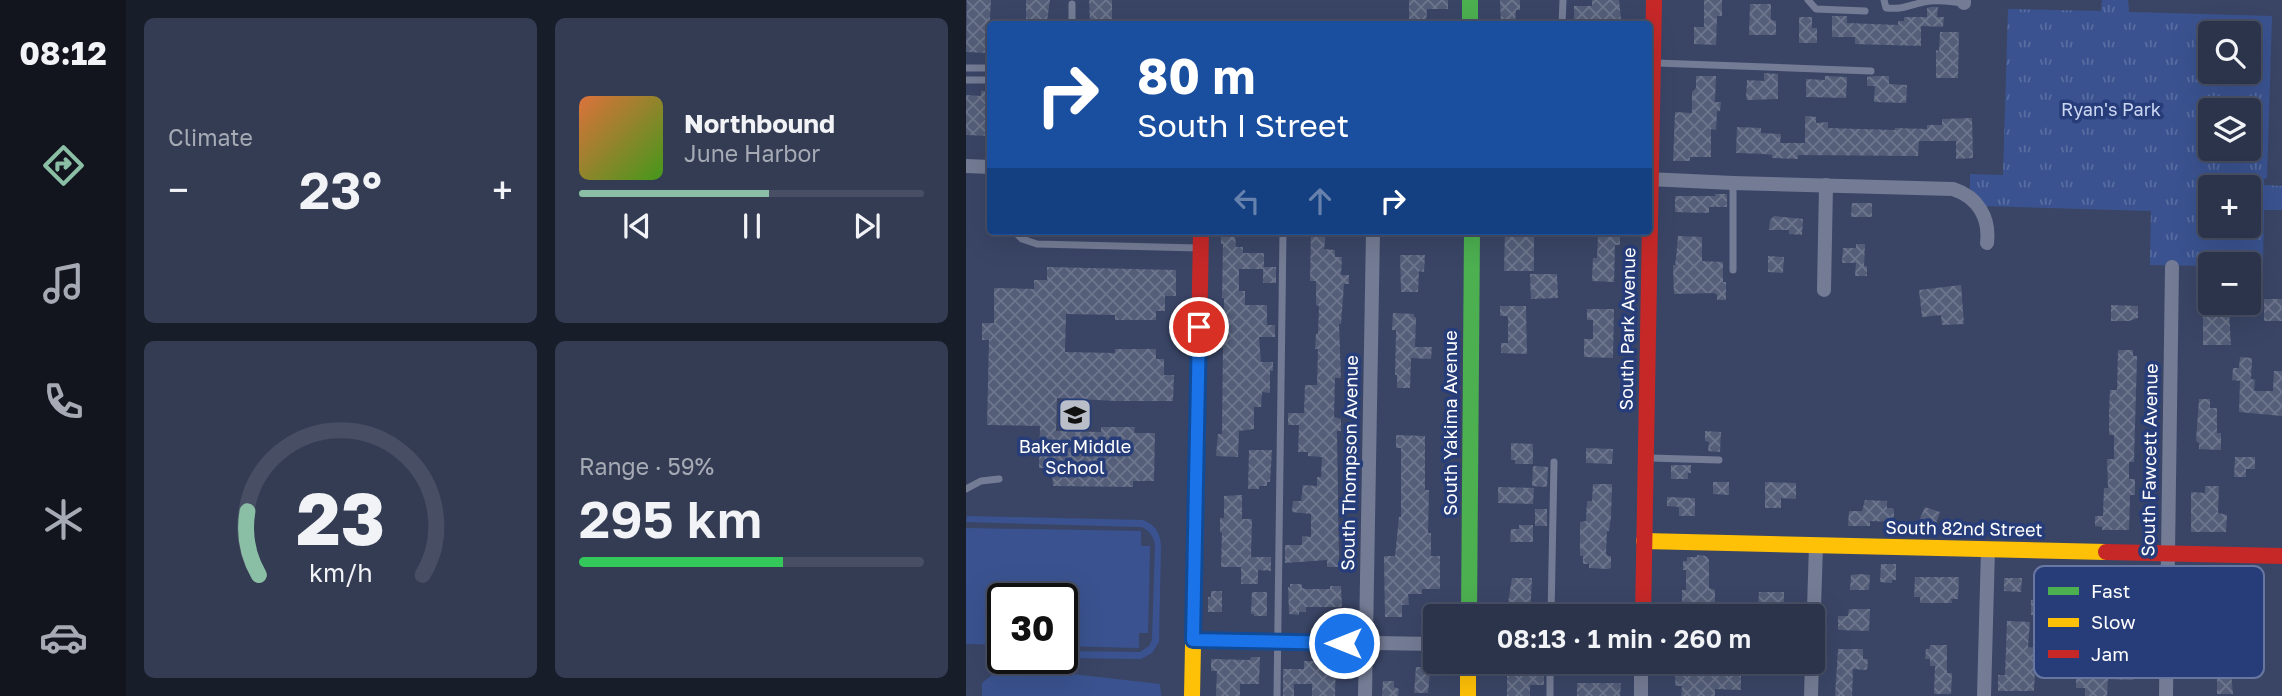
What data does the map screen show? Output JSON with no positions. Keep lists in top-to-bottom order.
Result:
{
  "streets": {
    "street": [
      "South Park Avenue",
      "South Yakima Avenue",
      "South Fawcett Avenue",
      "South Thompson Avenue",
      "South 82nd Street"
    ]
  },
  "crossings": [
    ["South Park Avenue", "South 82nd Street"],
    ["South Fawcett Avenue", "South 82nd Street"]
  ],
  "parks": ["Ryan's Park"],
  "places": {
    "school or university": ["Baker Middle School"]
  },
  "legend": ["Fast", "Slow", "Jam"],
  "page": {
    "tabs": "08:12",
    "tile": [
      "Climate",
      ["Range · 59%", "295 km"]
    ],
    "map_buttons": ["+", "−"],
    "turn": ["80 m", "South I Street"],
    "song": ["Northbound", "June Harbor"],
    "heat": ["−", "23°", "+"],
    "limit": "30",
    "trip": "08:13 · 1 min · 260 m",
    "gauge": ["23", "km/h"]
  }
}
